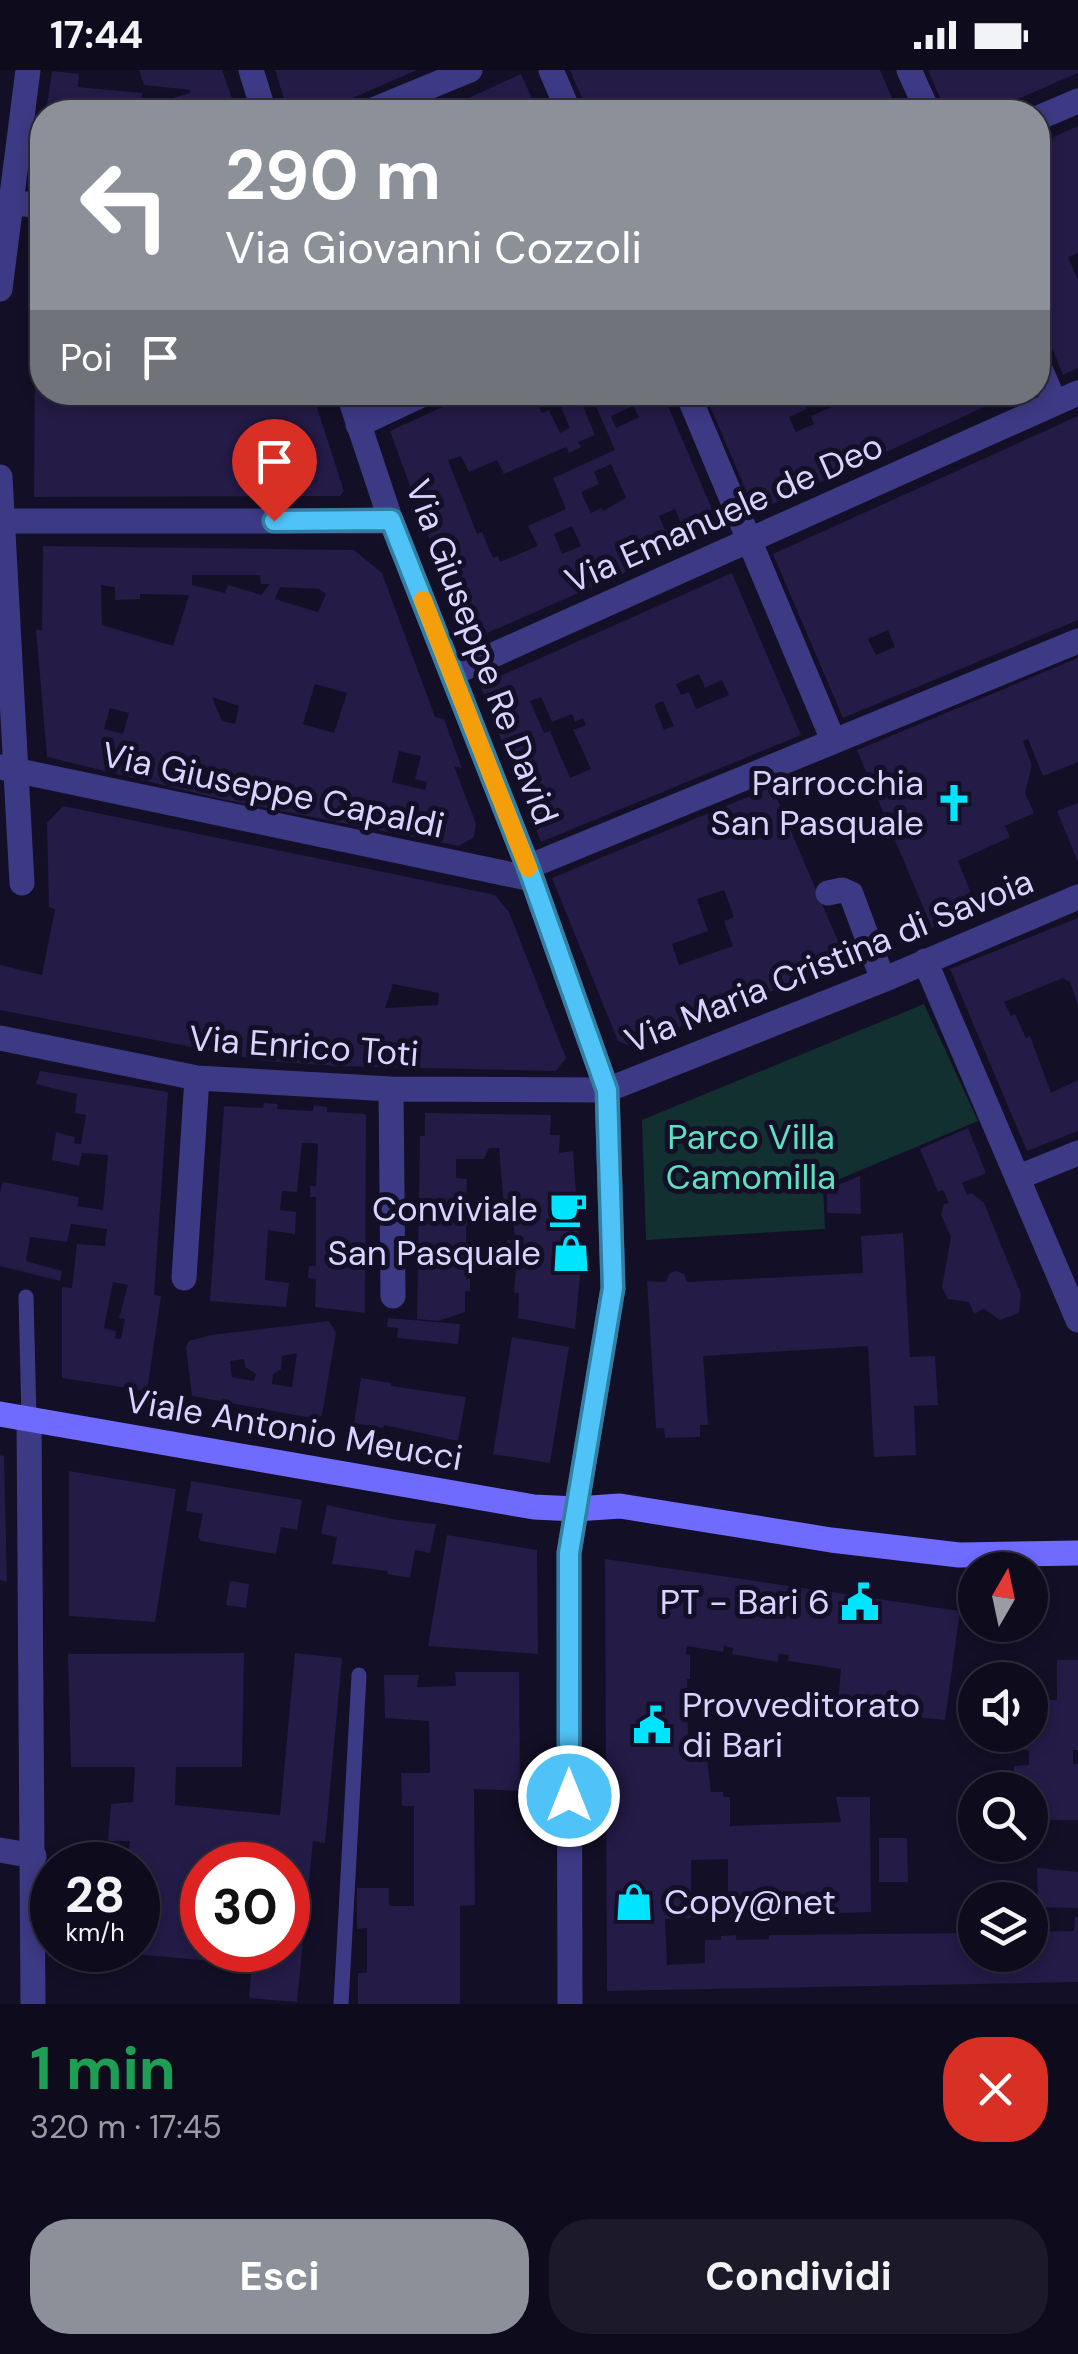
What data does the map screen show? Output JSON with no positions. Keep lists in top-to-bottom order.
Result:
{
  "streets": {
    "main road": ["Viale Antonio Meucci"],
    "street": [
      "Via Emanuele de Deo",
      "Via Giuseppe Re David",
      "Via Giuseppe Capaldi",
      "Via Maria Cristina di Savoia",
      "Via Enrico Toti"
    ]
  },
  "crossings": [
    ["Via Emanuele de Deo", "Via Giuseppe Re David"],
    ["Via Giuseppe Re David", "Via Giuseppe Capaldi"],
    ["Via Giuseppe Re David", "Via Maria Cristina di Savoia"],
    ["Via Giuseppe Re David", "Via Enrico Toti"],
    ["Via Giuseppe Re David", "Viale Antonio Meucci"],
    ["Via Maria Cristina di Savoia", "Via Enrico Toti"]
  ],
  "parks": ["Parco Villa Camomilla"],
  "places": {
    "church": ["Parrocchia San Pasquale"],
    "cafe": ["Conviviale"],
    "shop": ["San Pasquale", "Copy@net"],
    "public building": ["PT - Bari 6", "Provveditorato di Bari"]
  },
  "north": "top",
  "page": {
    "status": "17:44",
    "turn": ["290 m", "Via Giovanni Cozzoli"],
    "then": "Poi",
    "speed": "28 km/h",
    "limit": "30",
    "heading": ["1 min", "320 m · 17:45"],
    "buttons": ["Esci", "Condividi"]
  }
}
